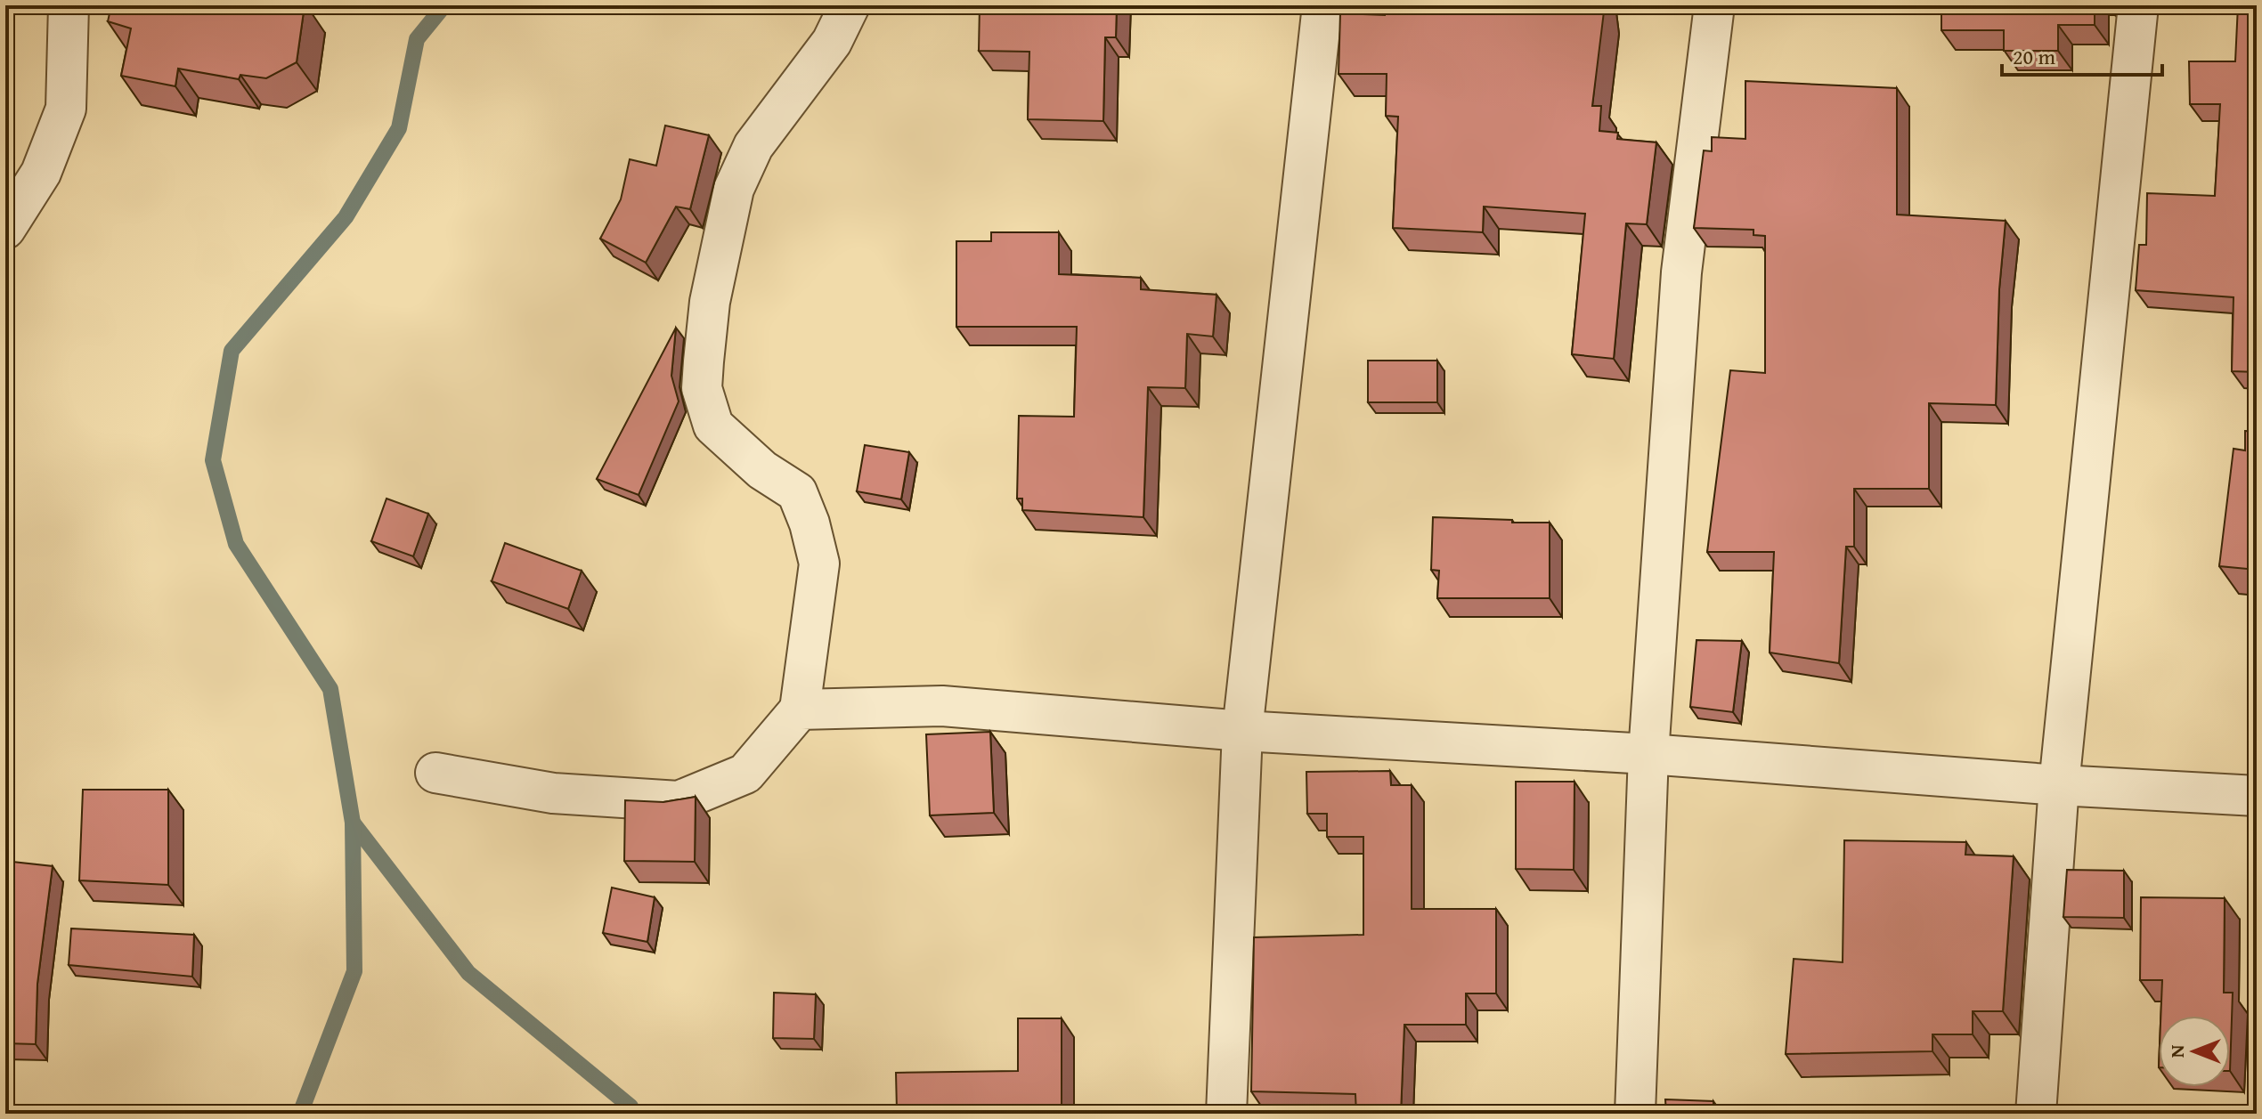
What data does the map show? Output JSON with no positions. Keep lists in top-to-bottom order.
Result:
{
  "scale_bar": "20 m",
  "north": "left"
}
